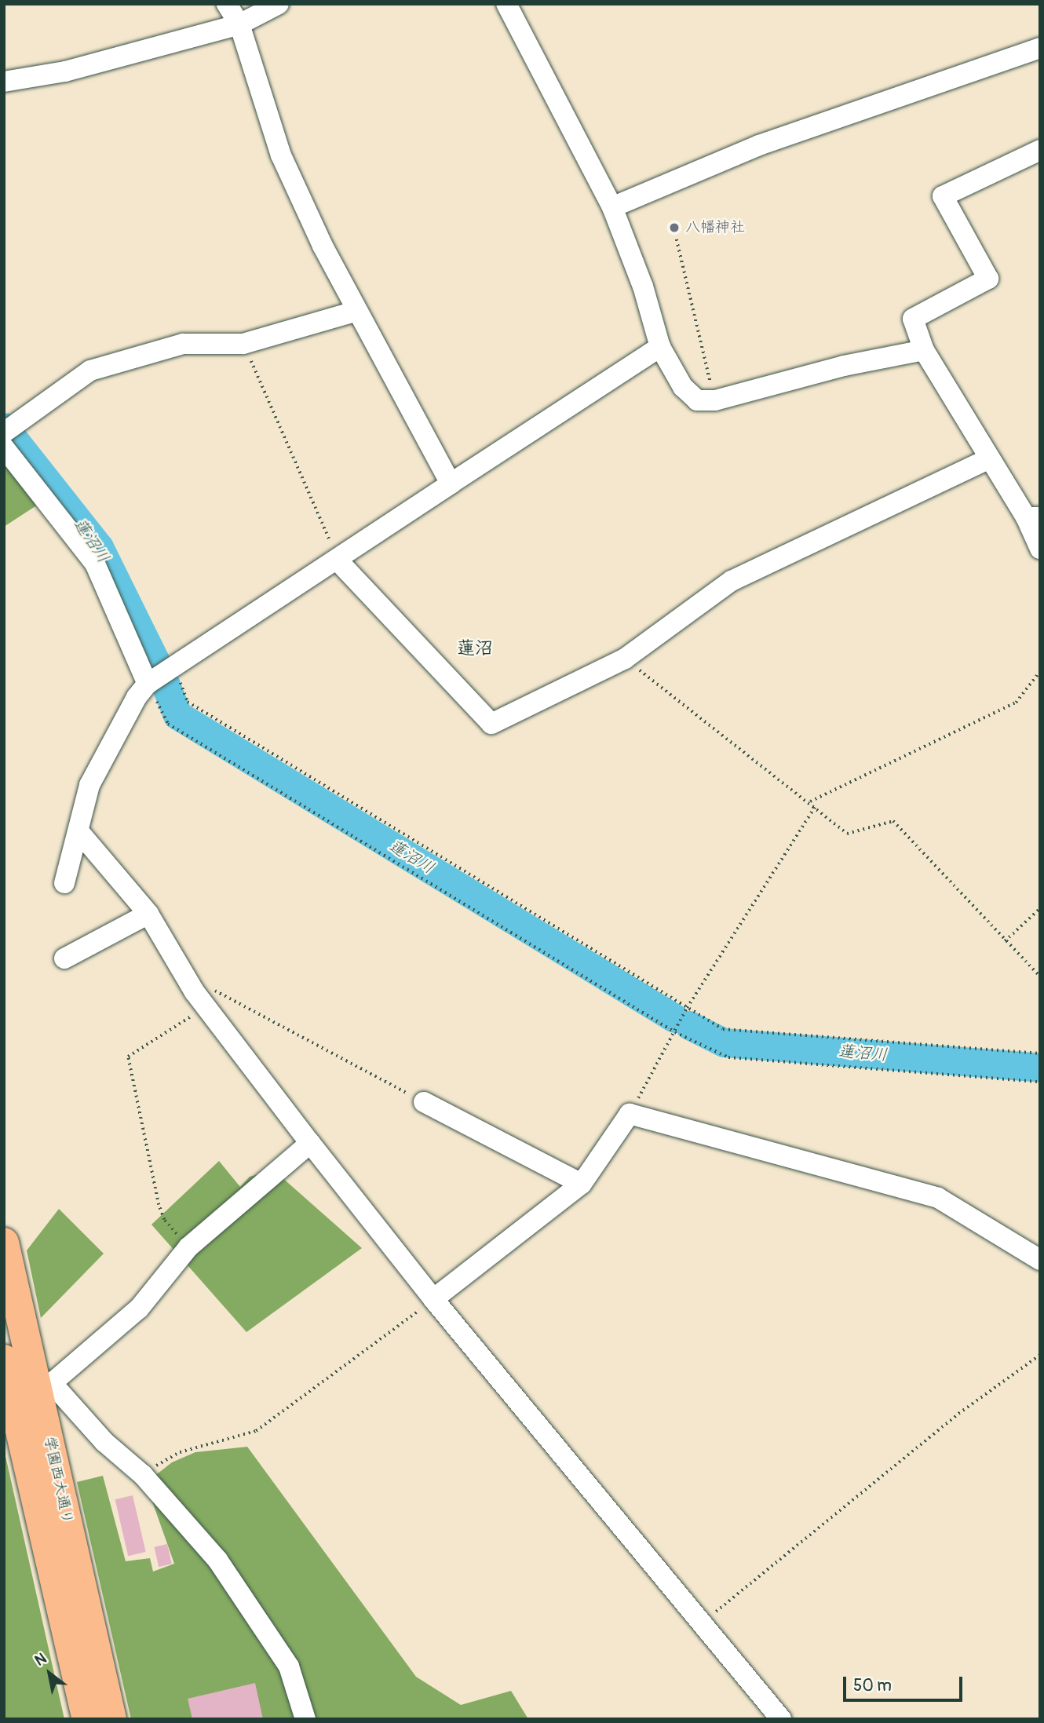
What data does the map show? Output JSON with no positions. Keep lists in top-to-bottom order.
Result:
{
  "streets": {
    "highway": ["学園西大通り"]
  },
  "districts": ["蓮沼"],
  "water": ["蓮沼川"],
  "places": ["八幡神社"],
  "scale_bar": "50 m",
  "north": "top left"
}
